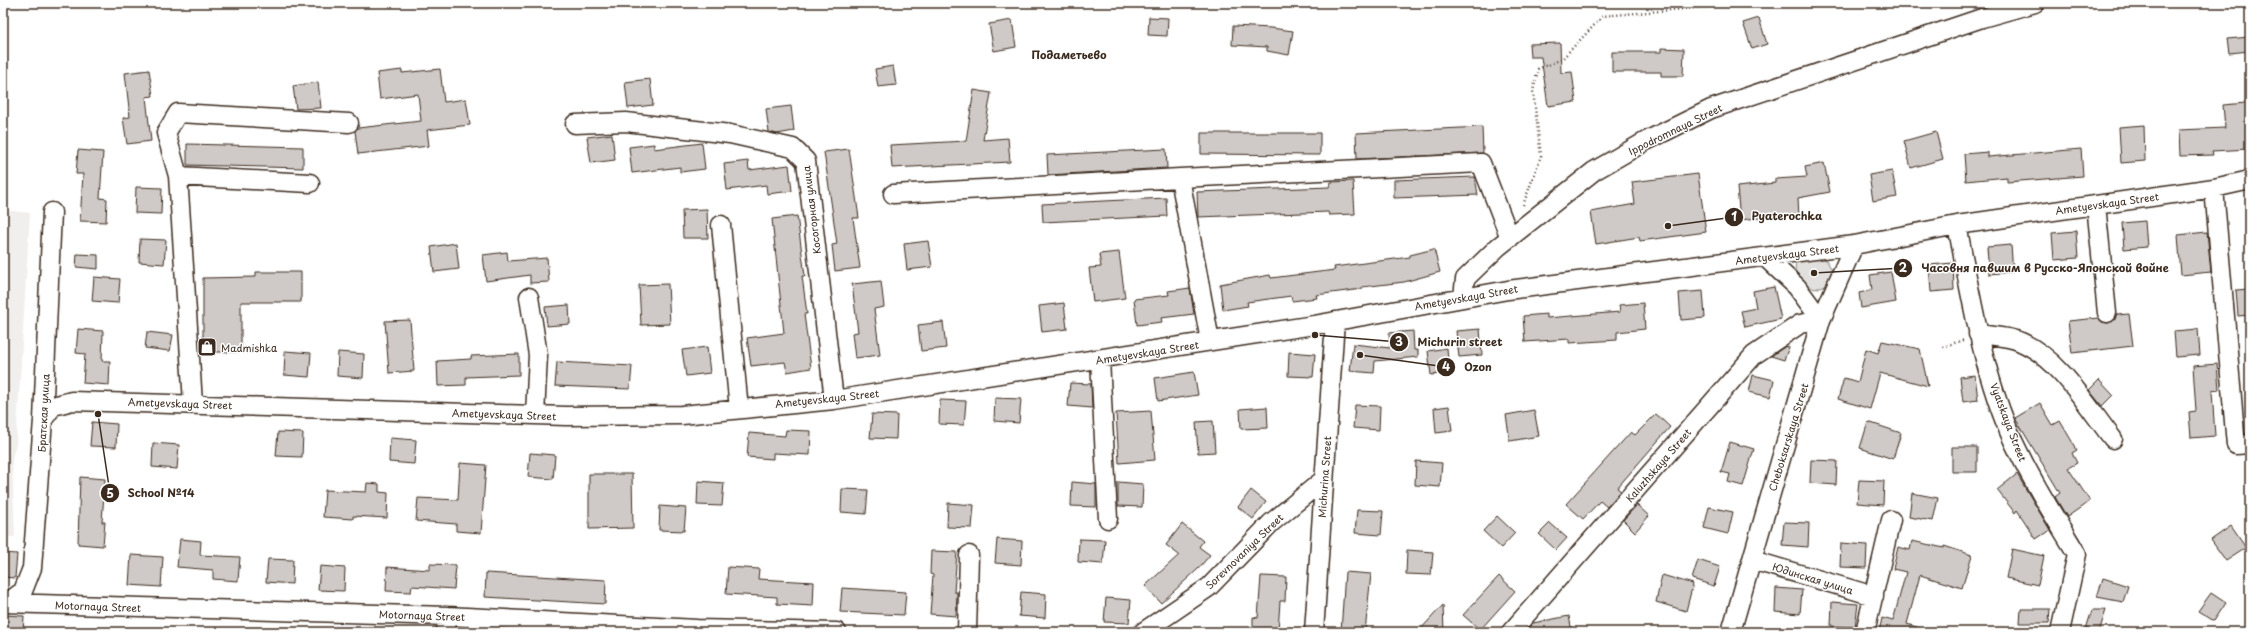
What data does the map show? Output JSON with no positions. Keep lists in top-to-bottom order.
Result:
{
  "streets": {
    "street": [
      "Ippodromnaya Street",
      "Ametyevskaya Street",
      "Косогорная улица",
      "Братская улица",
      "Vyatskaya Street",
      "Cheboksarskaya Street",
      "Kaluzhskaya Street",
      "Michurina Street",
      "Sorevnovaniya Street",
      "Юдинская улица",
      "Motornaya Street"
    ]
  },
  "crossings": [
    ["Ippodromnaya Street", "Ametyevskaya Street"],
    ["Ametyevskaya Street", "Косогорная улица"],
    ["Ametyevskaya Street", "Братская улица"],
    ["Ametyevskaya Street", "Vyatskaya Street"],
    ["Ametyevskaya Street", "Cheboksarskaya Street"],
    ["Ametyevskaya Street", "Michurina Street"],
    ["Братская улица", "Motornaya Street"],
    ["Cheboksarskaya Street", "Kaluzhskaya Street"],
    ["Cheboksarskaya Street", "Юдинская улица"],
    ["Michurina Street", "Sorevnovaniya Street"]
  ],
  "districts": ["Подаметьево"],
  "places": {
    "other": [
      "Pyaterochka",
      "Часовня павшим в Русско-Японской войне",
      "Michurin street",
      "Ozon",
      "School №14"
    ],
    "shop": ["Madmishka"]
  }
}
